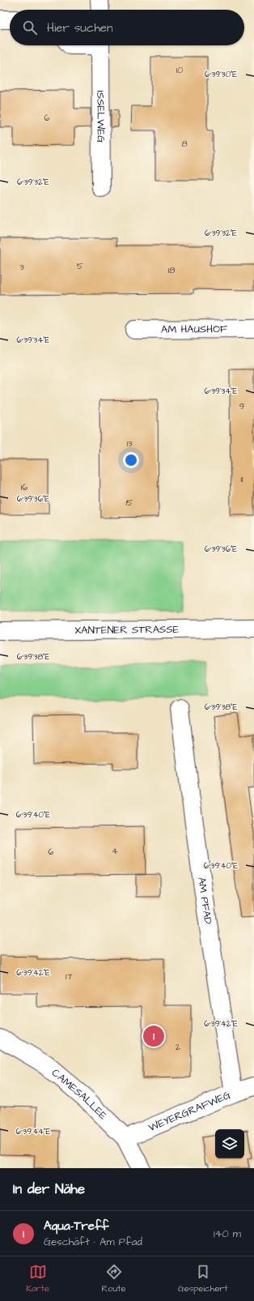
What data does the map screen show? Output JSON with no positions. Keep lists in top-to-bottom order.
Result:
{
  "streets": {
    "street": [
      "ISSELWEG",
      "AM HAUSHOF",
      "XANTENER STRASSE",
      "AM PFAD",
      "CAMESALLEE",
      "WEYERGRAFWEG"
    ]
  },
  "crossings": [
    ["AM PFAD", "WEYERGRAFWEG"],
    ["CAMESALLEE", "WEYERGRAFWEG"]
  ],
  "house_numbers": [
    "10",
    "6",
    "8",
    "5",
    "3",
    "18",
    "9",
    "13",
    "11",
    "16",
    "15",
    "4",
    "6",
    "17",
    "2"
  ],
  "page": {
    "search": "Hier suchen",
    "pins": "1",
    "heading": "In der Nähe",
    "list": [
      {
        "mark": "1",
        "name": "Aqua-Treff",
        "note": "Geschäft · Am Pfad",
        "value": "140 m"
      }
    ],
    "nav": ["Karte", "Route", "Gespeichert"]
  },
  "coordinates": [
    "6°39'30\"E",
    "6°39'32\"E",
    "6°39'34\"E",
    "6°39'36\"E",
    "6°39'38\"E",
    "6°39'40\"E",
    "6°39'42\"E",
    "6°39'44\"E"
  ]
}
